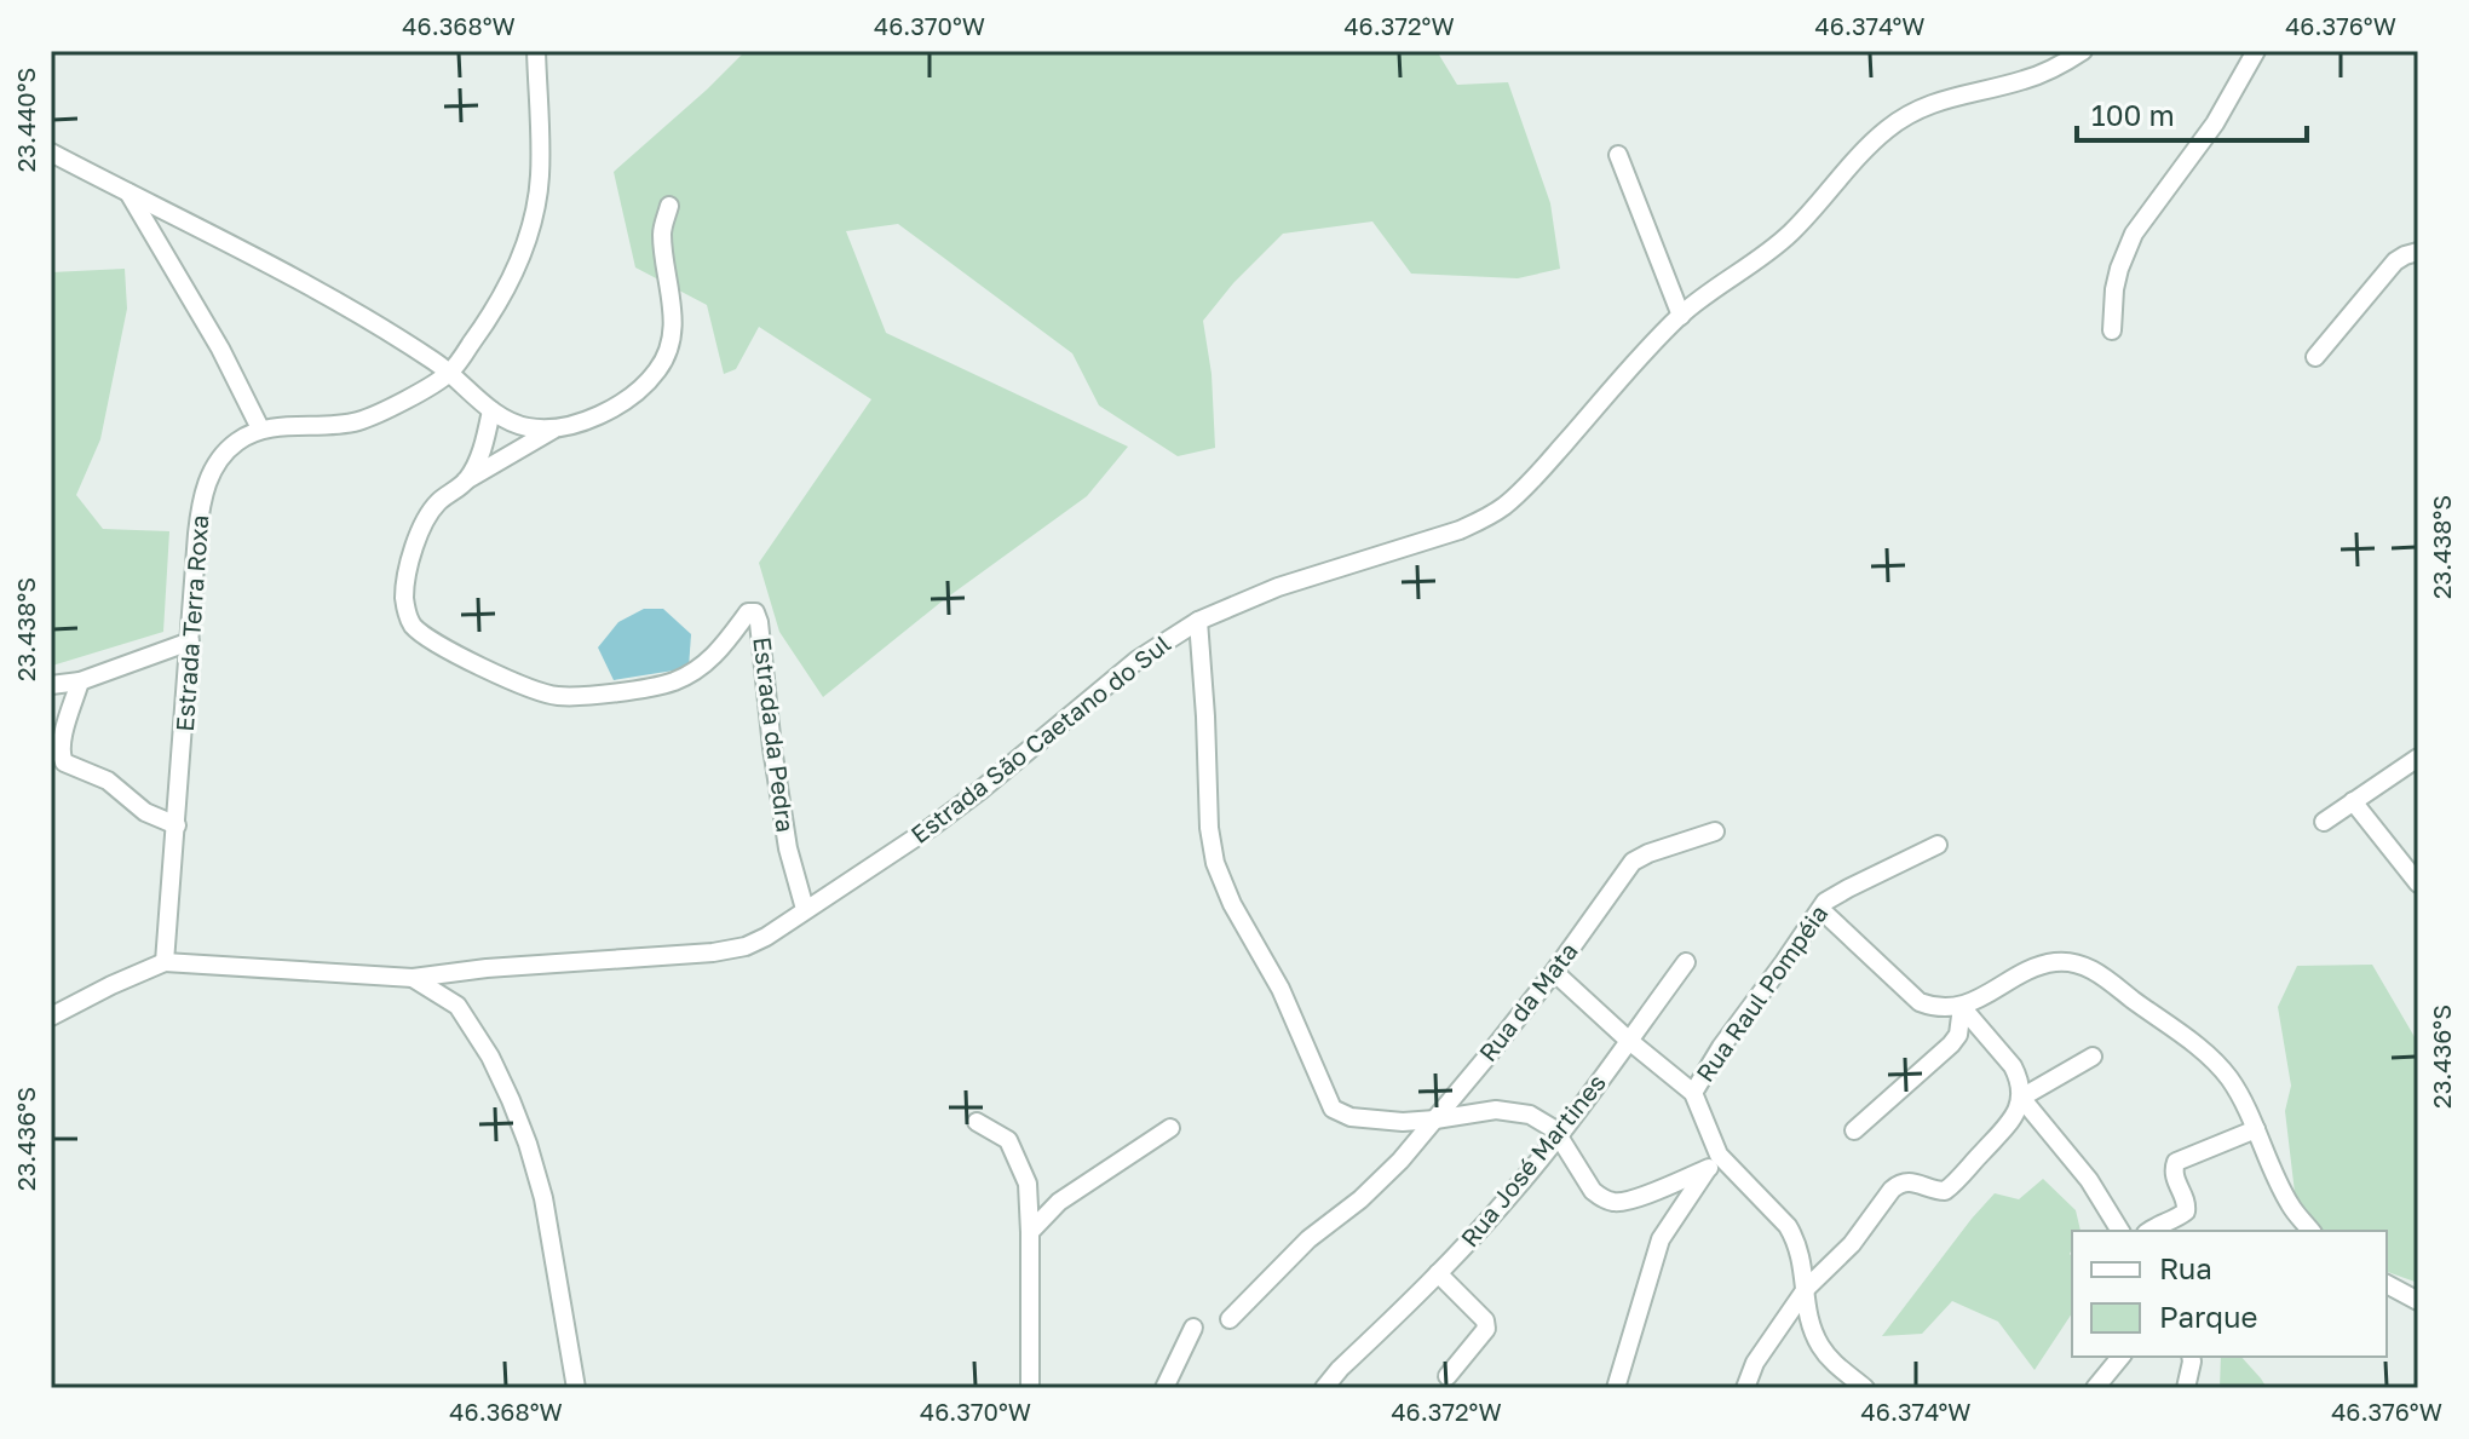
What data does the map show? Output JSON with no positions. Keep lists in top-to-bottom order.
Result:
{
  "streets": {
    "street": [
      "Estrada Terra Roxa",
      "Estrada da Pedra",
      "Estrada São Caetano do Sul",
      "Rua Raul Pompéia",
      "Rua da Mata",
      "Rua José Martines"
    ]
  },
  "crossings": [
    ["Estrada da Pedra", "Estrada São Caetano do Sul"],
    ["Rua Raul Pompéia", "Rua da Mata"],
    ["Rua Raul Pompéia", "Rua José Martines"]
  ],
  "legend": ["Rua", "Parque"],
  "scale_bar": "100 m",
  "coordinates": [
    "46.368°W",
    "46.370°W",
    "46.372°W",
    "46.374°W",
    "46.376°W",
    "23.440°S",
    "23.438°S",
    "23.436°S"
  ]
}
